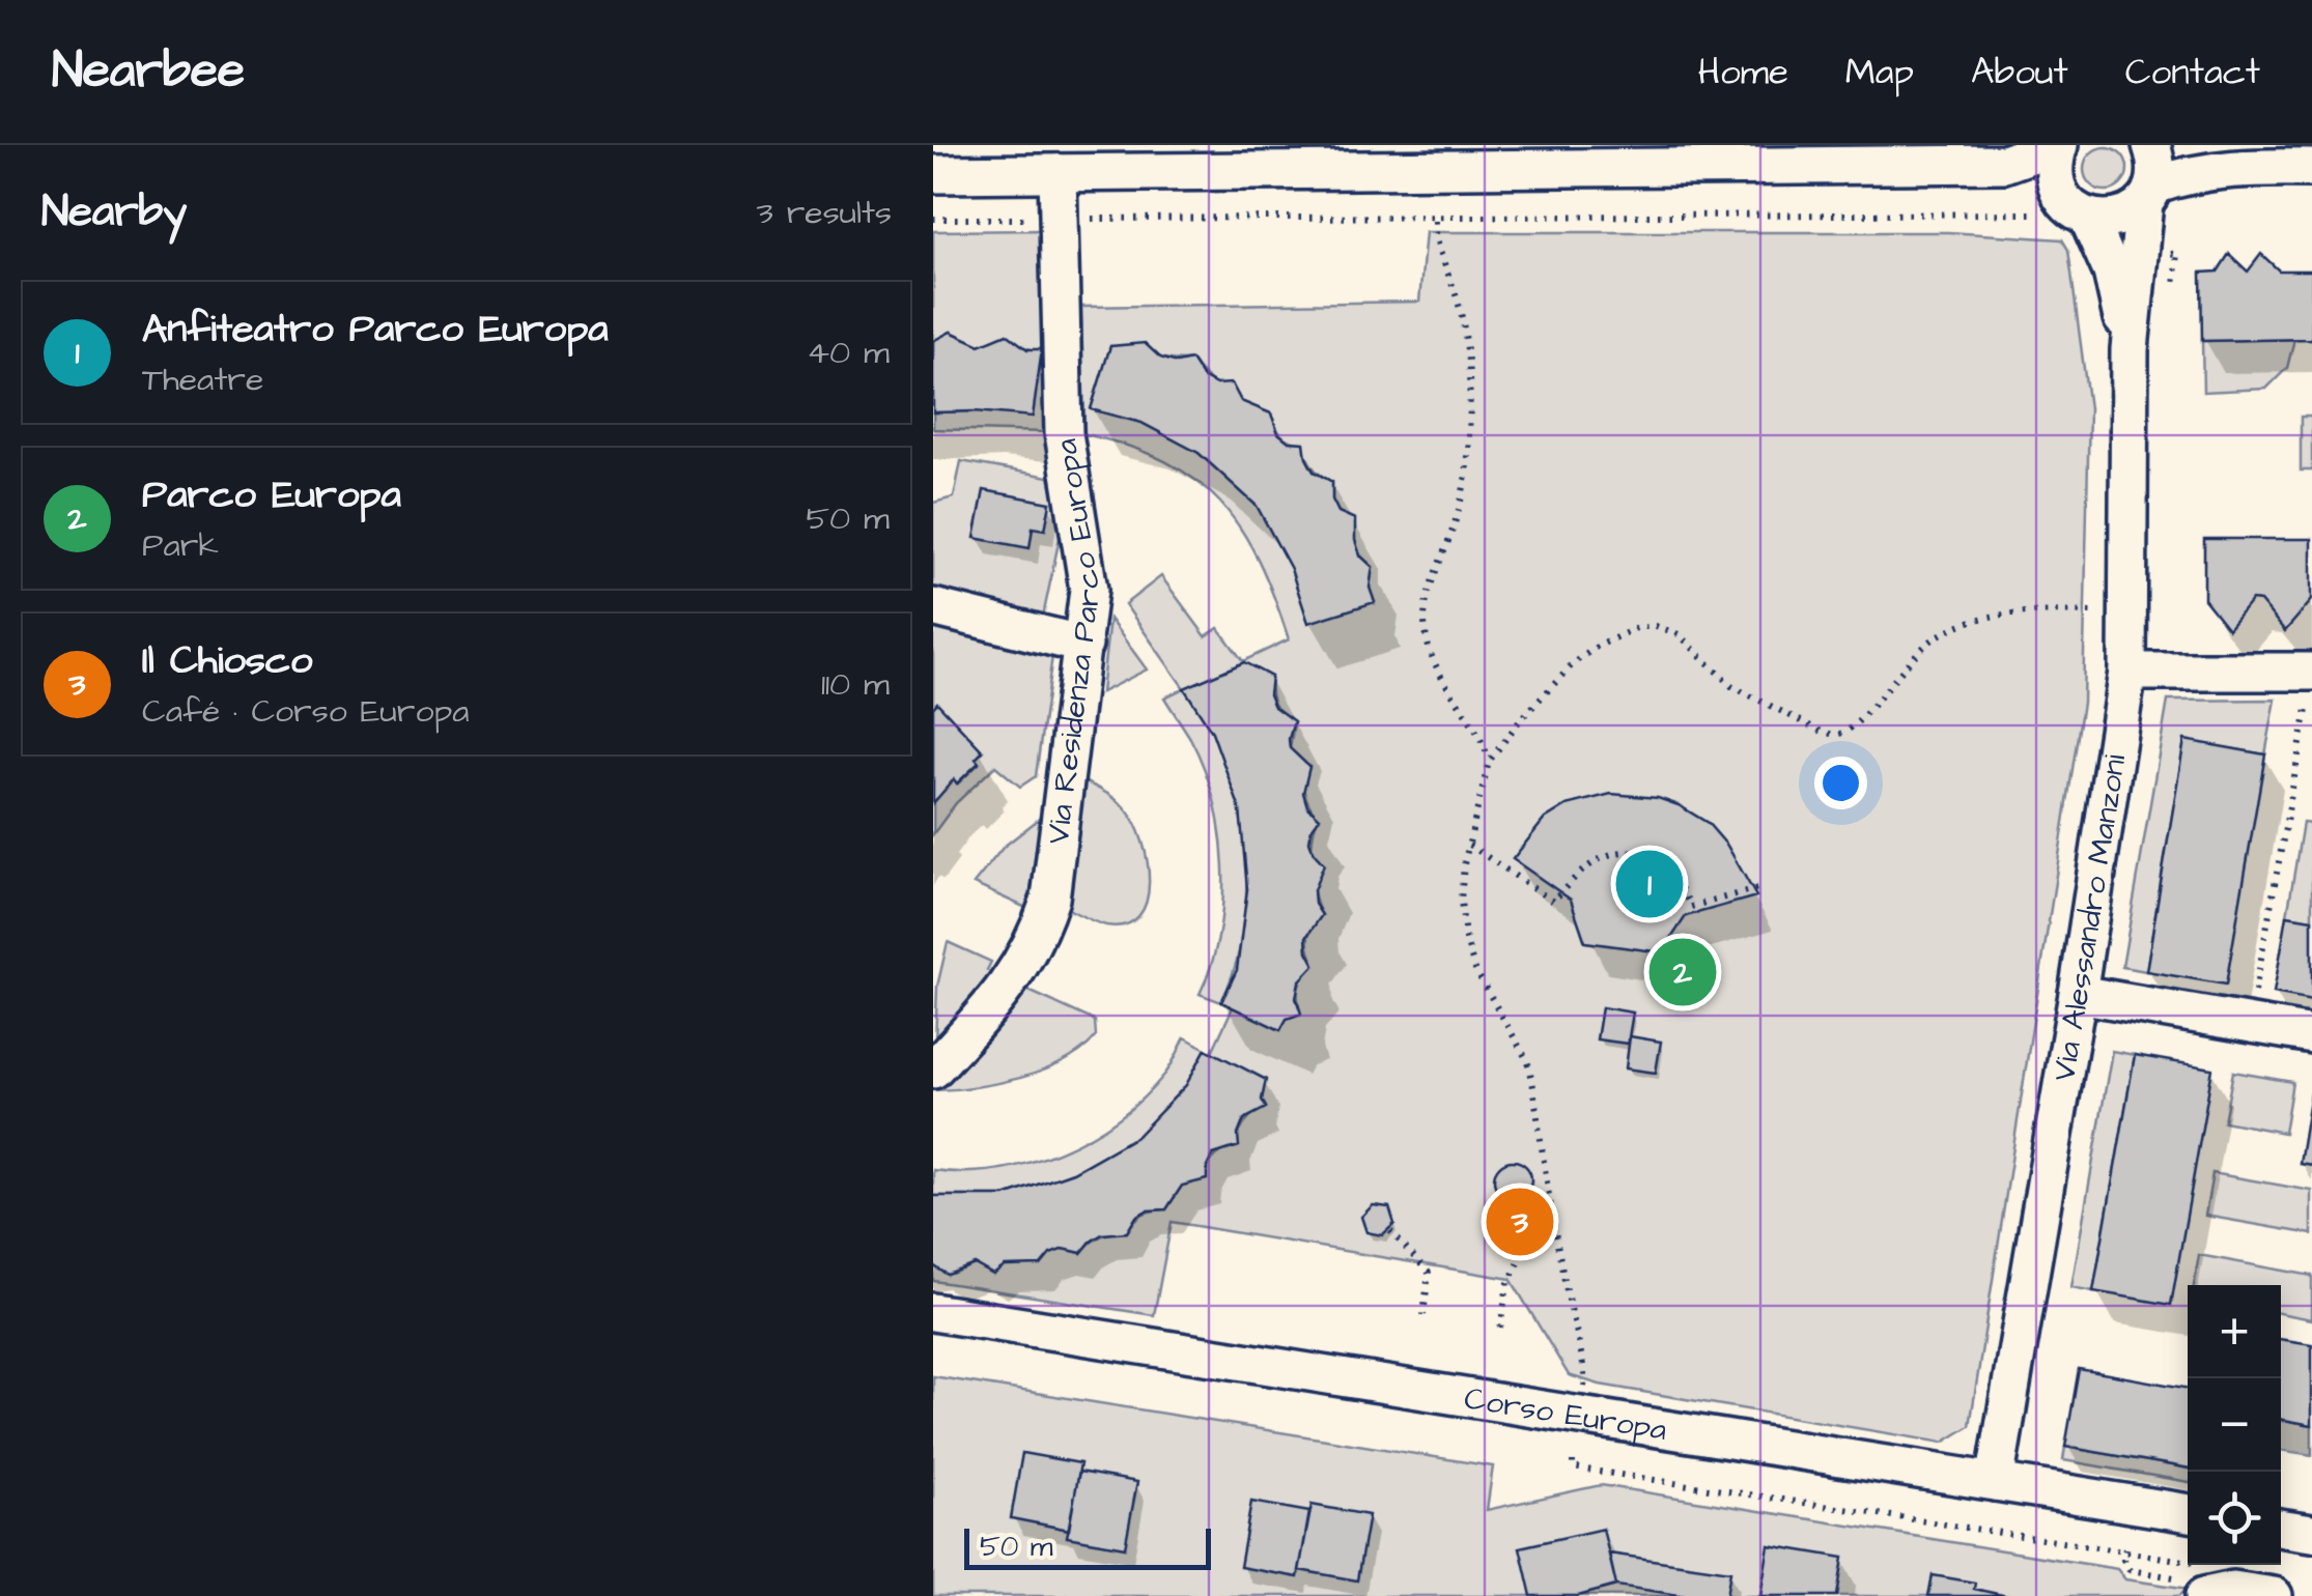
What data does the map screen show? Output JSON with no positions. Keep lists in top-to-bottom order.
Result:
{
  "streets": {
    "street": ["Via Residenza Parco Europa", "Via Alessandro Manzoni", "Corso Europa"]
  },
  "crossings": [
    ["Via Alessandro Manzoni", "Corso Europa"]
  ],
  "scale_bar": "50 m",
  "page": {
    "header": "Nearbee",
    "nav": [
      "Home",
      "Map",
      "About",
      "Contact"
    ],
    "heading": ["Nearby", "3 results"],
    "list": [
      {
        "mark": "1",
        "name": "Anfiteatro Parco Europa",
        "note": "Theatre",
        "value": "40 m"
      },
      {
        "mark": "2",
        "name": "Parco Europa",
        "note": "Park",
        "value": "50 m"
      },
      {
        "mark": "3",
        "name": "Il Chiosco",
        "note": "Café · Corso Europa",
        "value": "110 m"
      }
    ],
    "pins": ["1", "2", "3"],
    "map_buttons": ["+", "−"],
    "scale": "50 m"
  }
}
